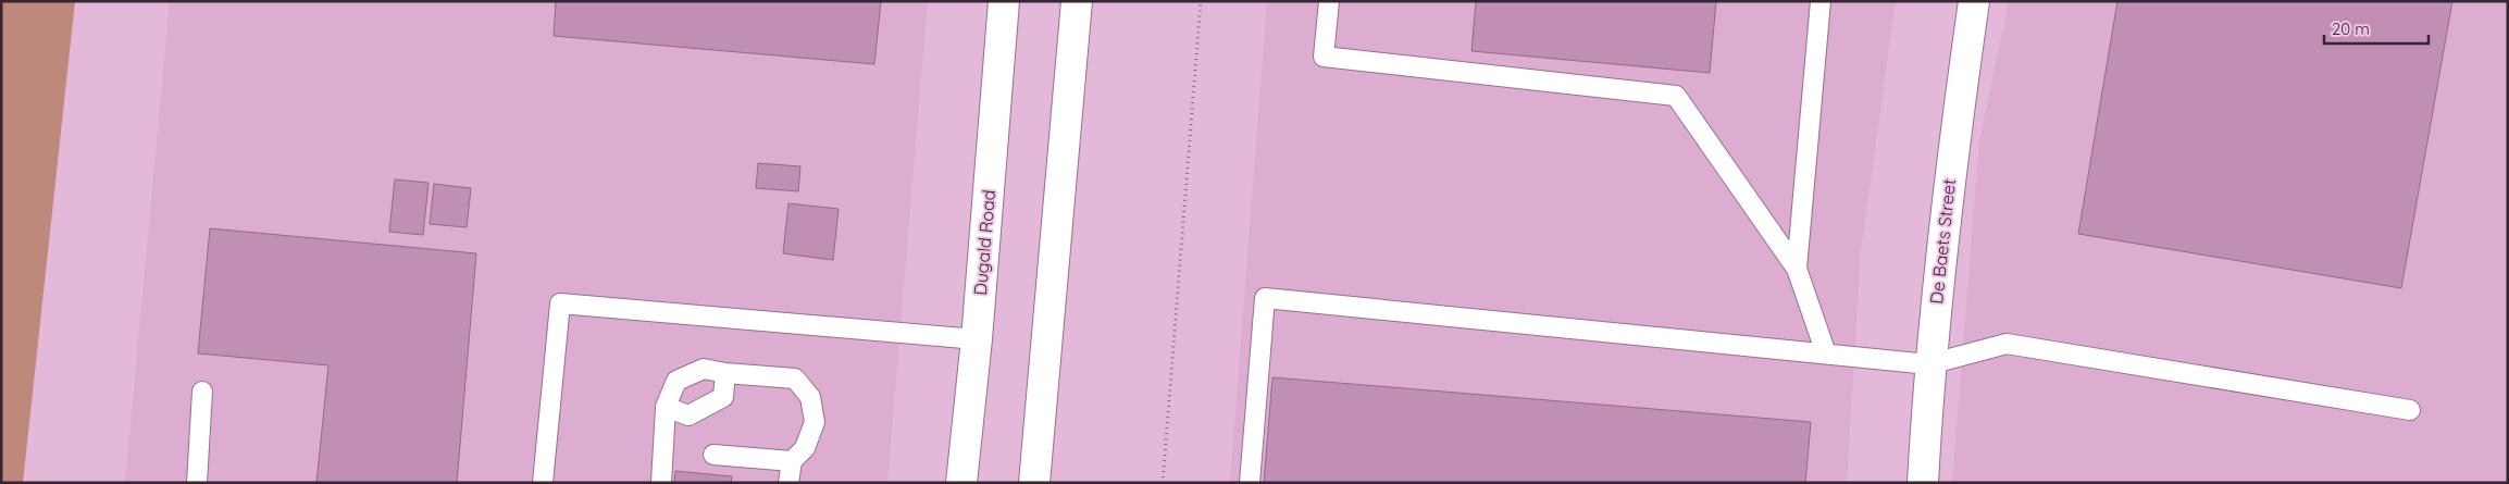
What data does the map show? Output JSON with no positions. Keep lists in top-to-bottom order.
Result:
{
  "streets": {
    "main road": ["De Baets Street", "Dugald Road"]
  },
  "scale_bar": "20 m"
}
